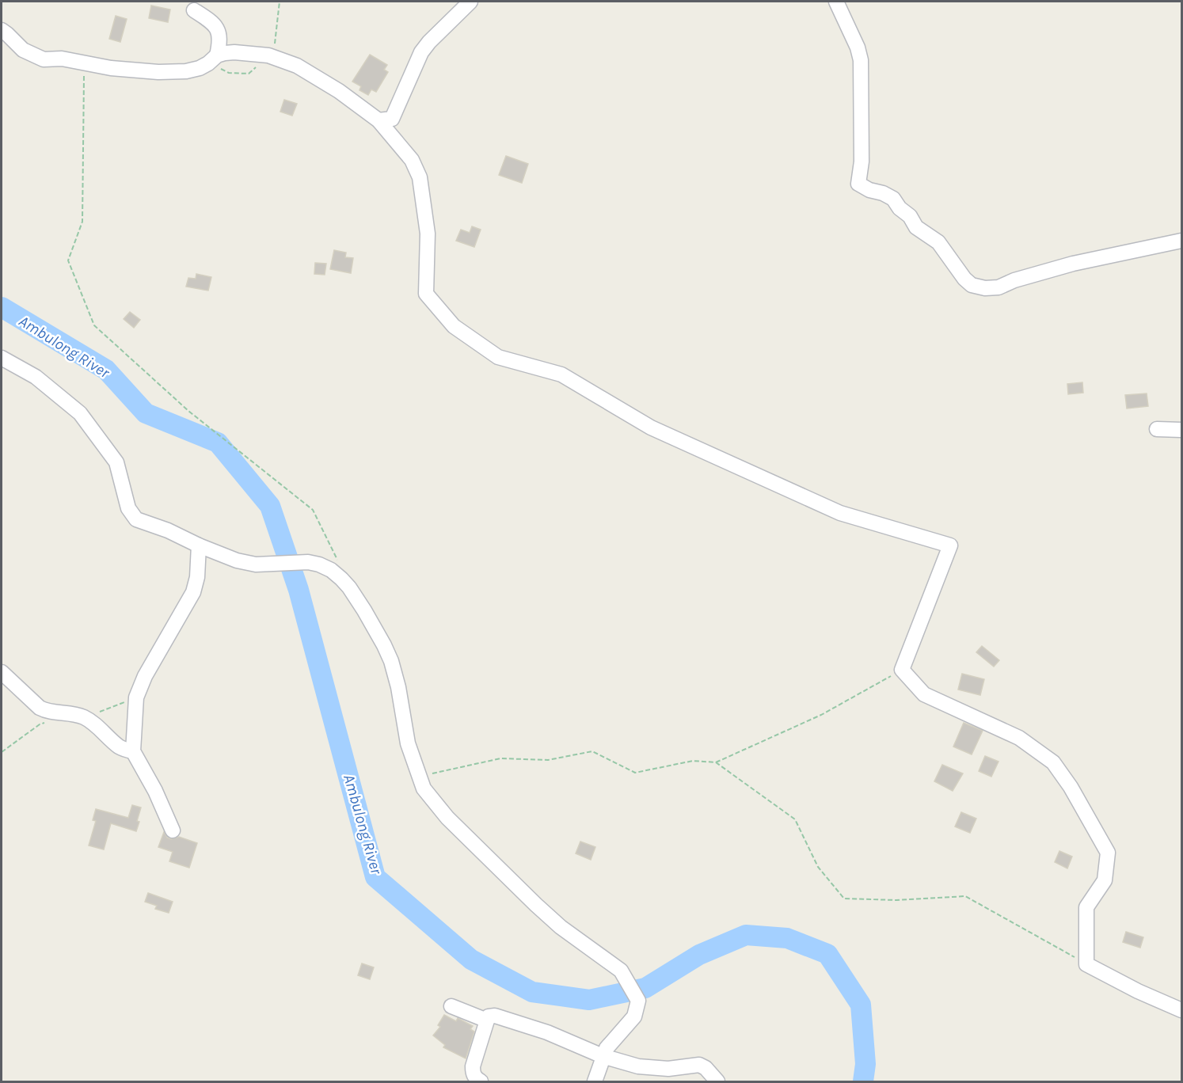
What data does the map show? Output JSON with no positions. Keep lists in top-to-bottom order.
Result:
{
  "water": ["Ambulong River"]
}
